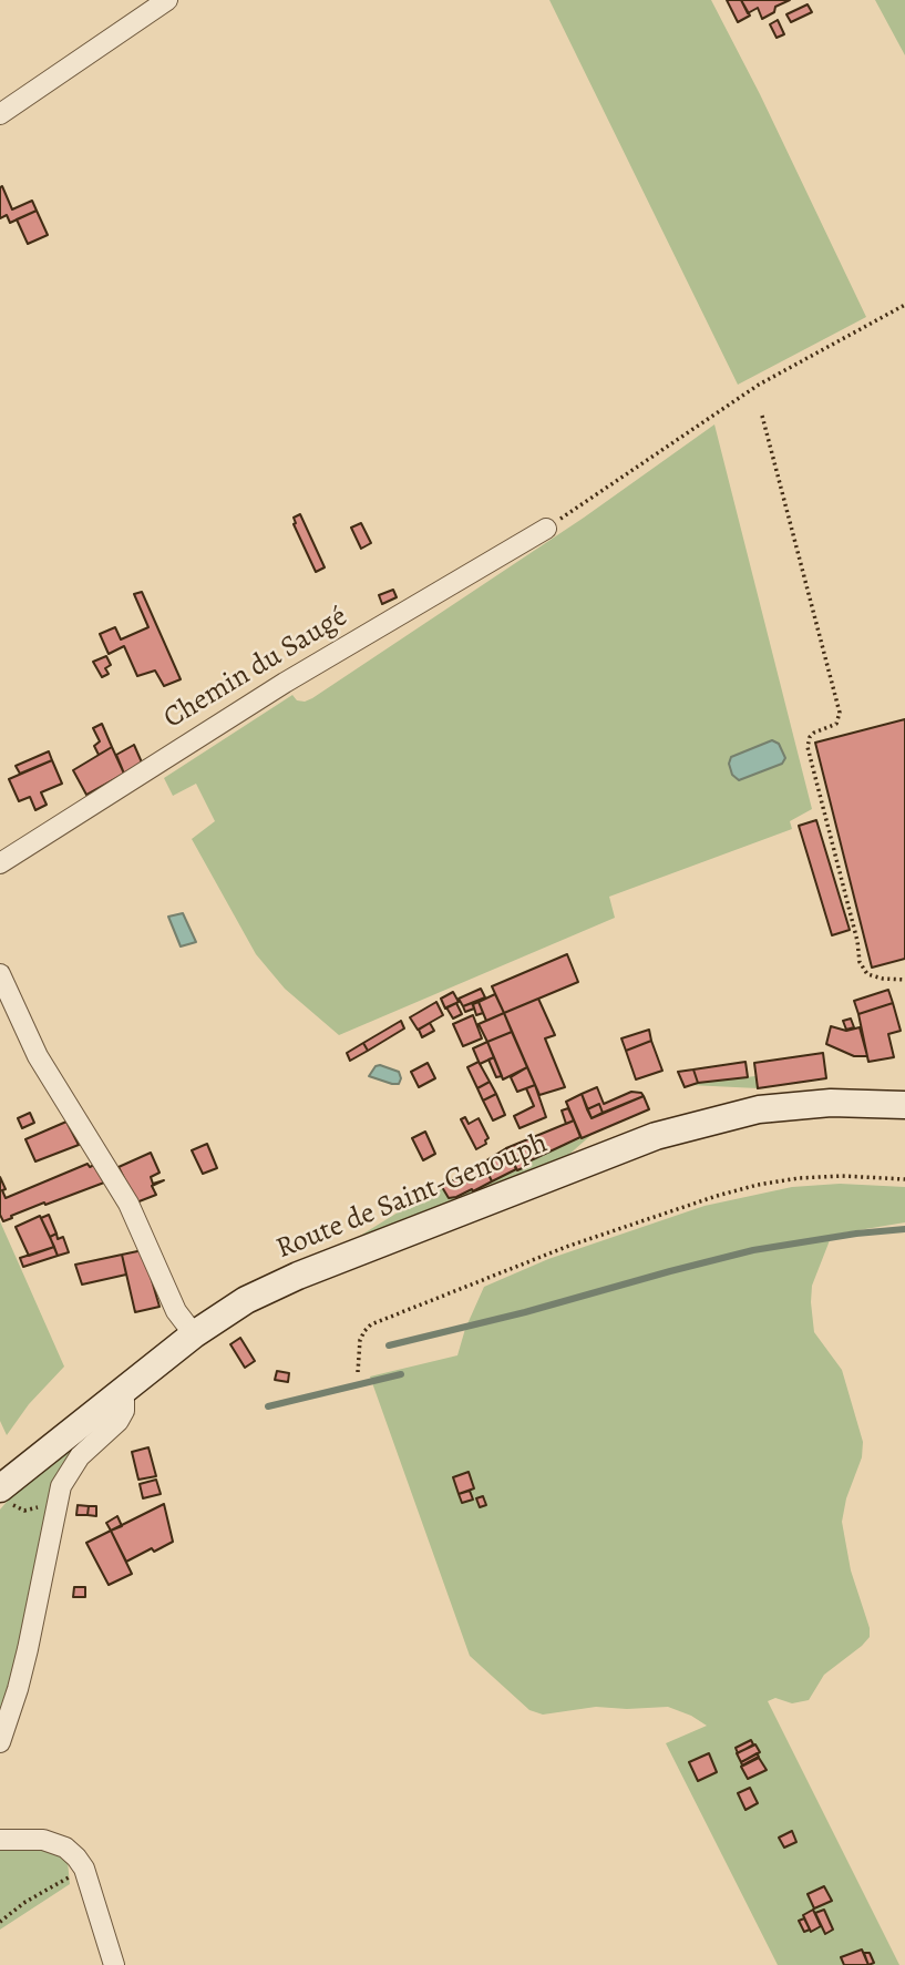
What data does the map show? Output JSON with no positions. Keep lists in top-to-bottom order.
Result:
{
  "streets": {
    "street": ["Chemin du Saugé", "Route de Saint-Genouph"]
  }
}
